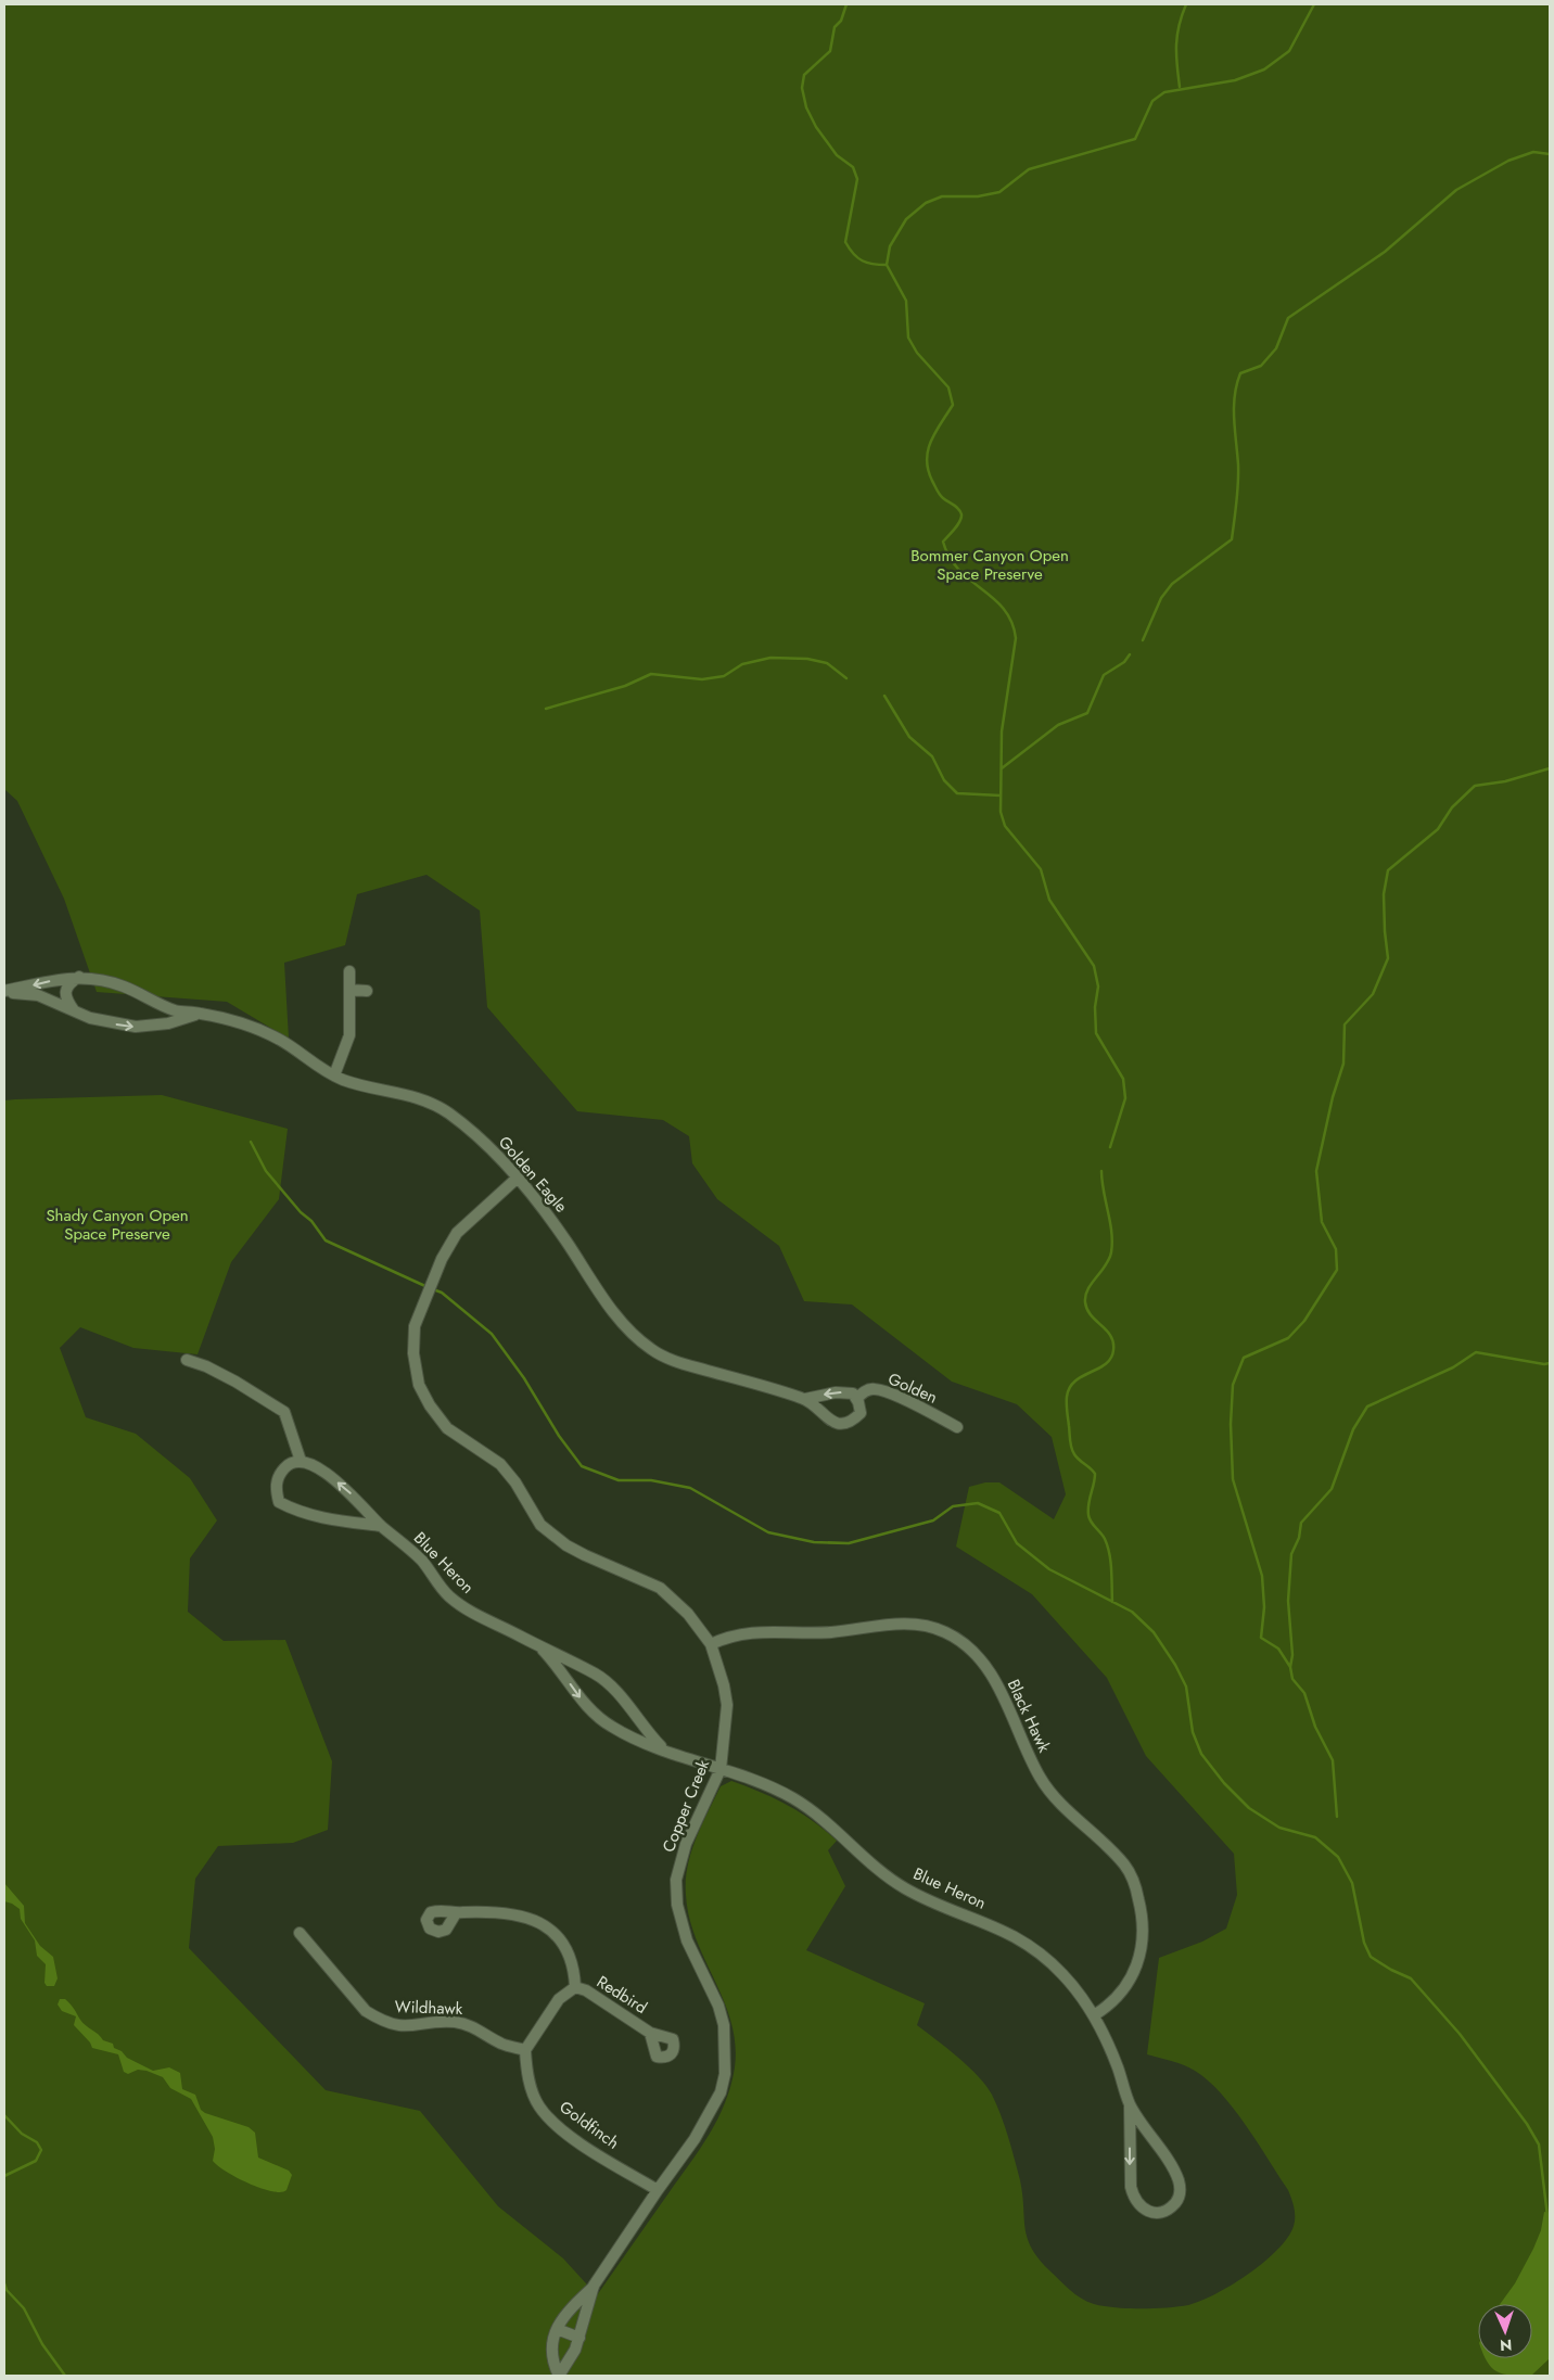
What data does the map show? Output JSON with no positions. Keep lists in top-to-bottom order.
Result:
{
  "streets": {
    "street": [
      "Golden Eagle",
      "Golden",
      "Blue Heron",
      "Black Hawk",
      "Copper Creek",
      "Redbird",
      "Wildhawk",
      "Goldfinch"
    ]
  },
  "crossings": [
    ["Golden Eagle", "Golden"],
    ["Golden Eagle", "Copper Creek"],
    ["Blue Heron", "Black Hawk"],
    ["Blue Heron", "Copper Creek"],
    ["Black Hawk", "Copper Creek"],
    ["Copper Creek", "Goldfinch"],
    ["Wildhawk", "Goldfinch"]
  ],
  "parks": ["Bommer Canyon Open Space Preserve", "Shady Canyon Open Space Preserve"],
  "north": "bottom"
}
